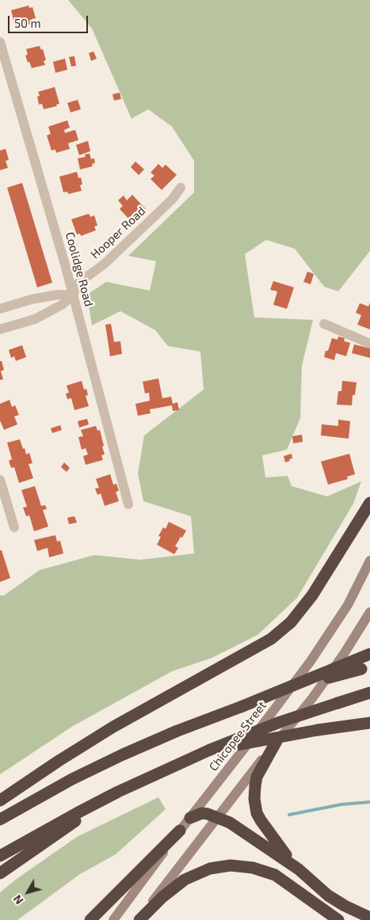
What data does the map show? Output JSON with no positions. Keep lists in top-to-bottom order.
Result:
{
  "streets": {
    "main road": ["Chicopee Street"],
    "street": ["Hooper Road", "Coolidge Road"]
  },
  "crossings": [
    ["Hooper Road", "Coolidge Road"]
  ],
  "scale_bar": "50 m",
  "north": "bottom left"
}
